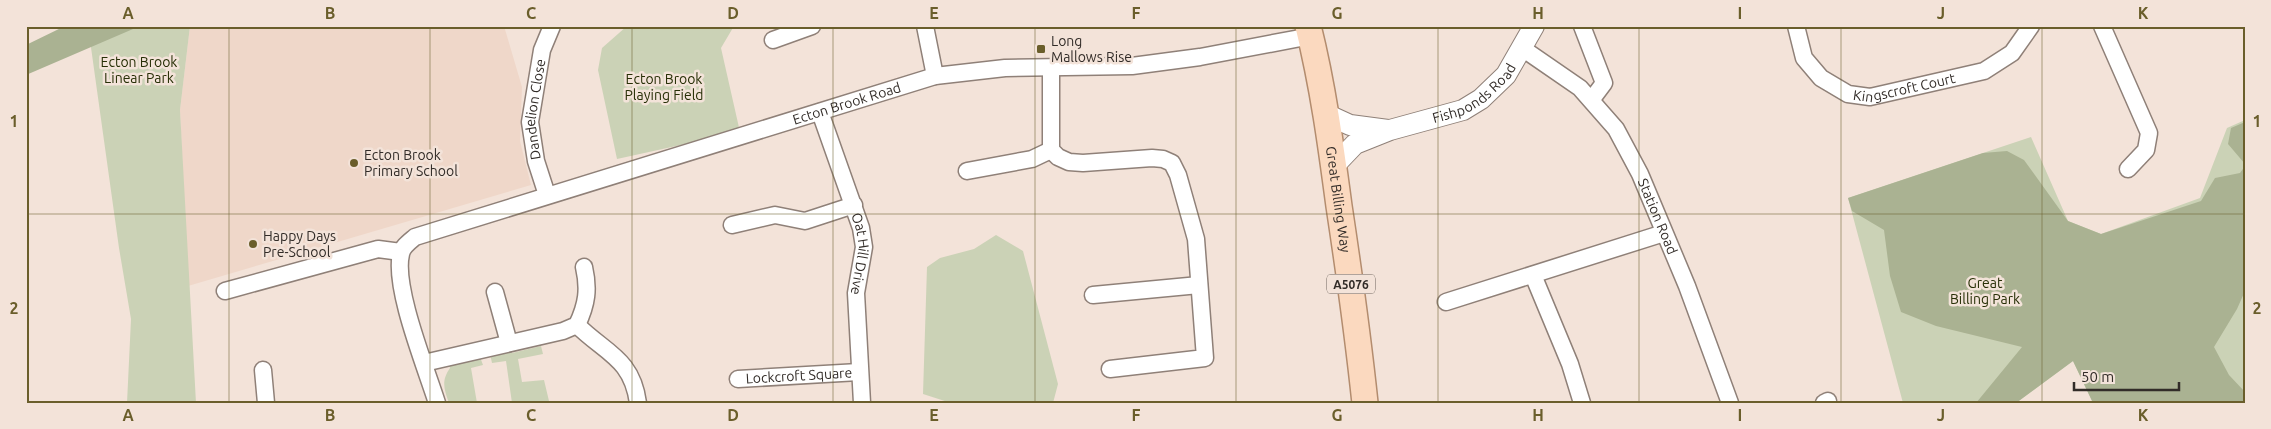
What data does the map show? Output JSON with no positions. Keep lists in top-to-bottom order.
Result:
{
  "streets": {
    "main road": ["Great Billing Way", "A5076"],
    "street": [
      "Kingscroft Court",
      "Fishponds Road",
      "Ecton Brook Road",
      "Dandelion Close",
      "Station Road",
      "Oat Hill Drive",
      "Lockcroft Square"
    ]
  },
  "crossings": [
    ["Fishponds Road", "Great Billing Way"],
    ["Fishponds Road", "Station Road"],
    ["Ecton Brook Road", "Dandelion Close"],
    ["Ecton Brook Road", "Great Billing Way"],
    ["Ecton Brook Road", "Oat Hill Drive"],
    ["Oat Hill Drive", "Lockcroft Square"]
  ],
  "parks": ["Ecton Brook Linear Park", "Ecton Brook Playing Field", "Great Billing Park"],
  "places": {
    "transit": ["Long Mallows Rise"],
    "other": ["Ecton Brook Primary School", "Happy Days Pre-School"]
  },
  "scale_bar": "50 m",
  "grid": {
    "columns": [
      "A",
      "B",
      "C",
      "D",
      "E",
      "F",
      "G",
      "H",
      "I",
      "J",
      "K"
    ],
    "rows": ["1", "2"]
  }
}
